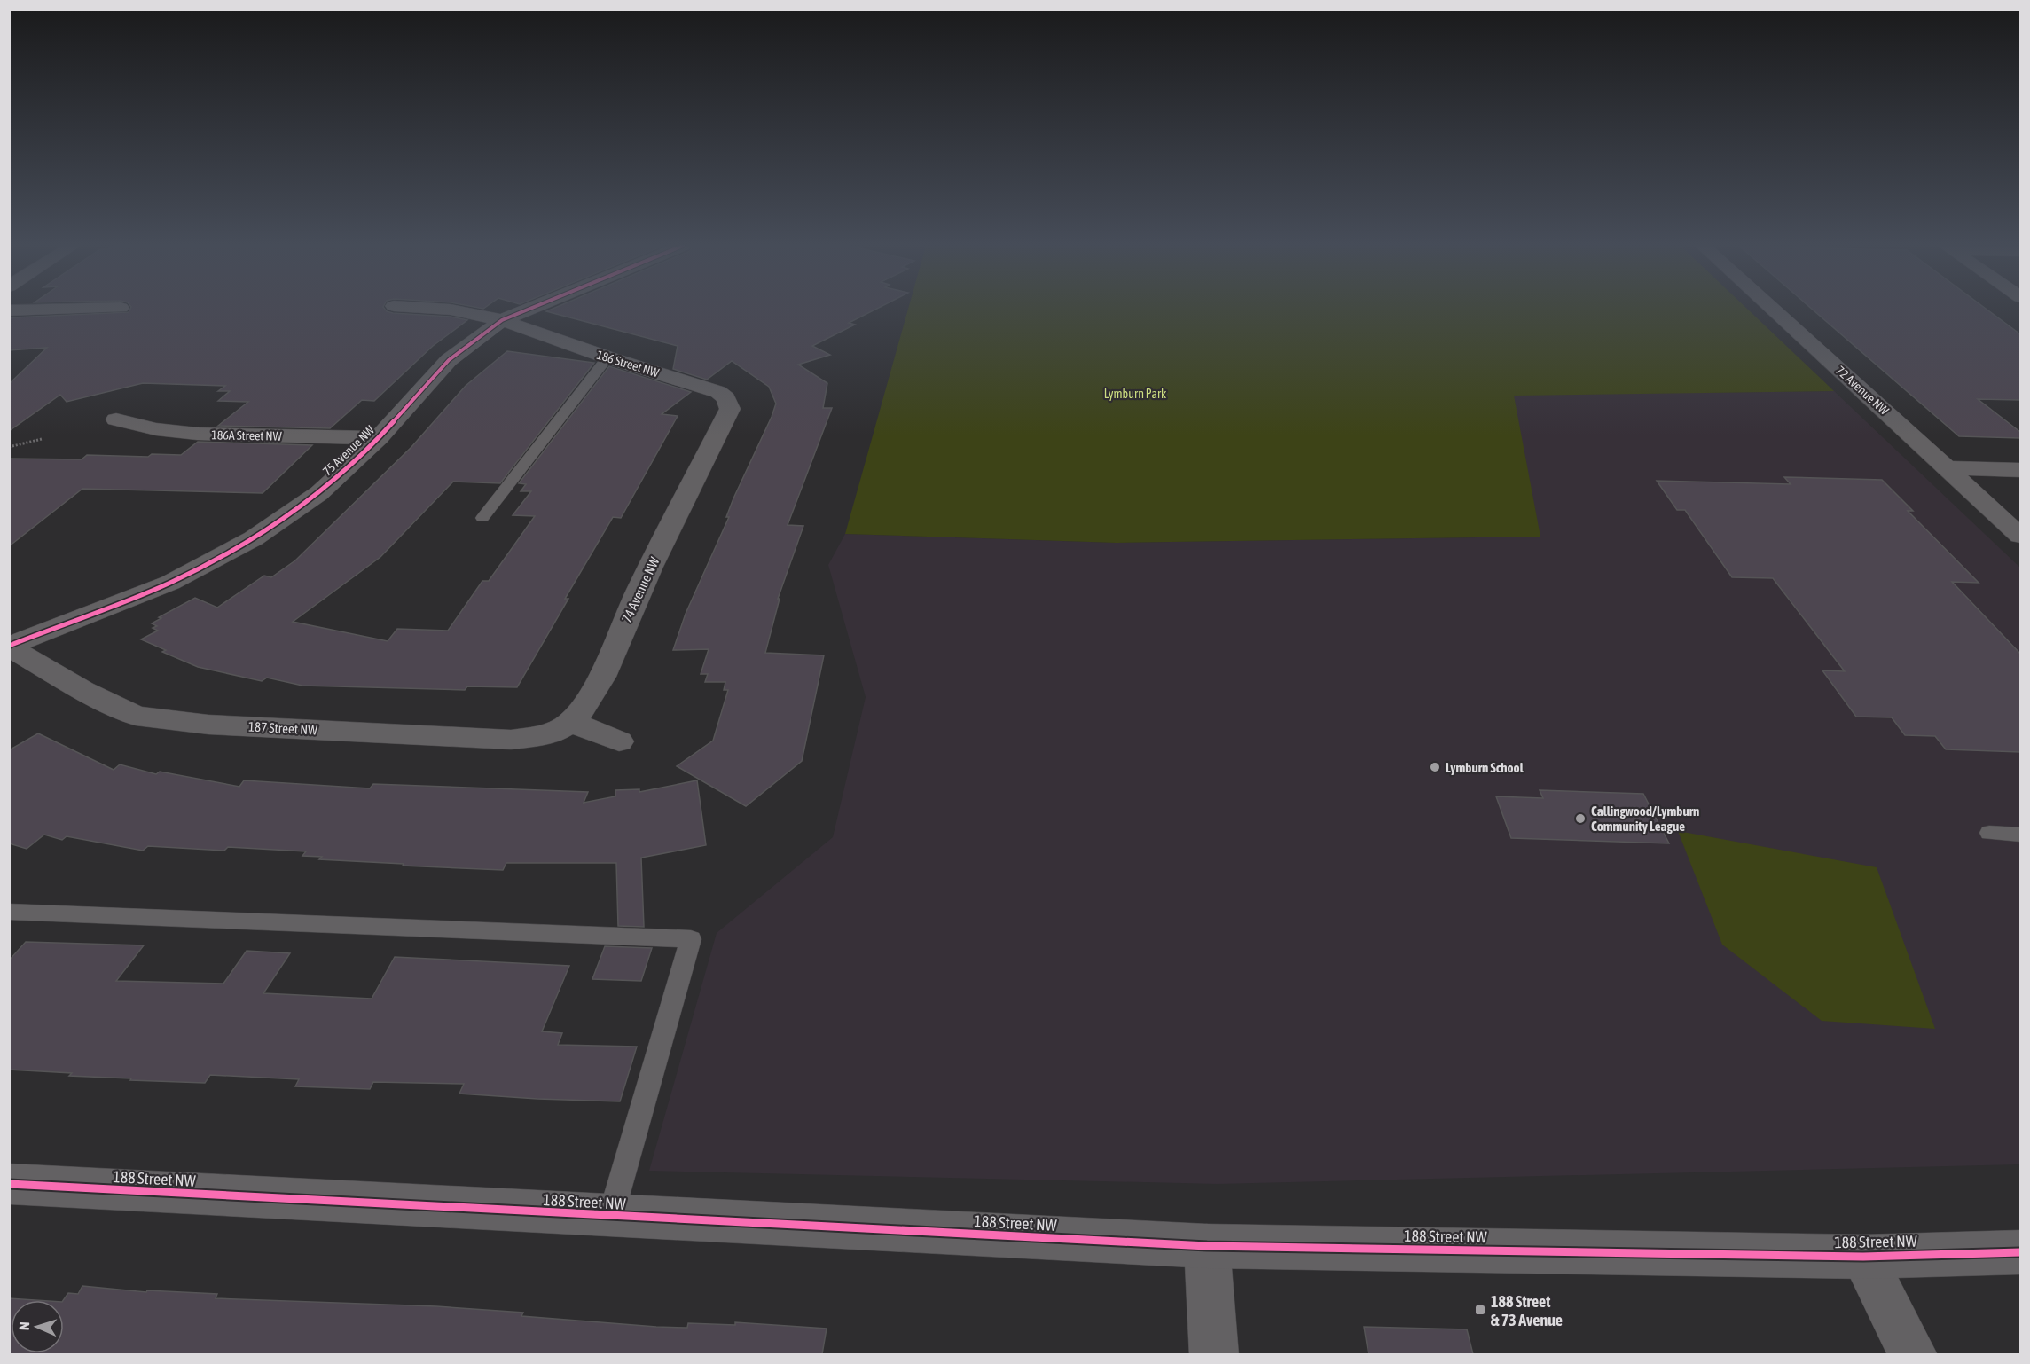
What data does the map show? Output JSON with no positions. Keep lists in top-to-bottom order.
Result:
{
  "streets": {
    "street": [
      "186 Street NW",
      "72 Avenue NW",
      "186A Street NW",
      "75 Avenue NW",
      "74 Avenue NW",
      "187 Street NW",
      "188 Street NW"
    ]
  },
  "crossings": [
    ["186 Street NW", "75 Avenue NW"],
    ["186 Street NW", "74 Avenue NW"],
    ["186A Street NW", "75 Avenue NW"],
    ["75 Avenue NW", "187 Street NW"],
    ["74 Avenue NW", "187 Street NW"]
  ],
  "parks": ["Lymburn Park"],
  "places": {
    "other": ["Lymburn School", "Callingwood/Lymburn Community League"],
    "transit": ["188 Street & 73 Avenue"]
  },
  "north": "left"
}
